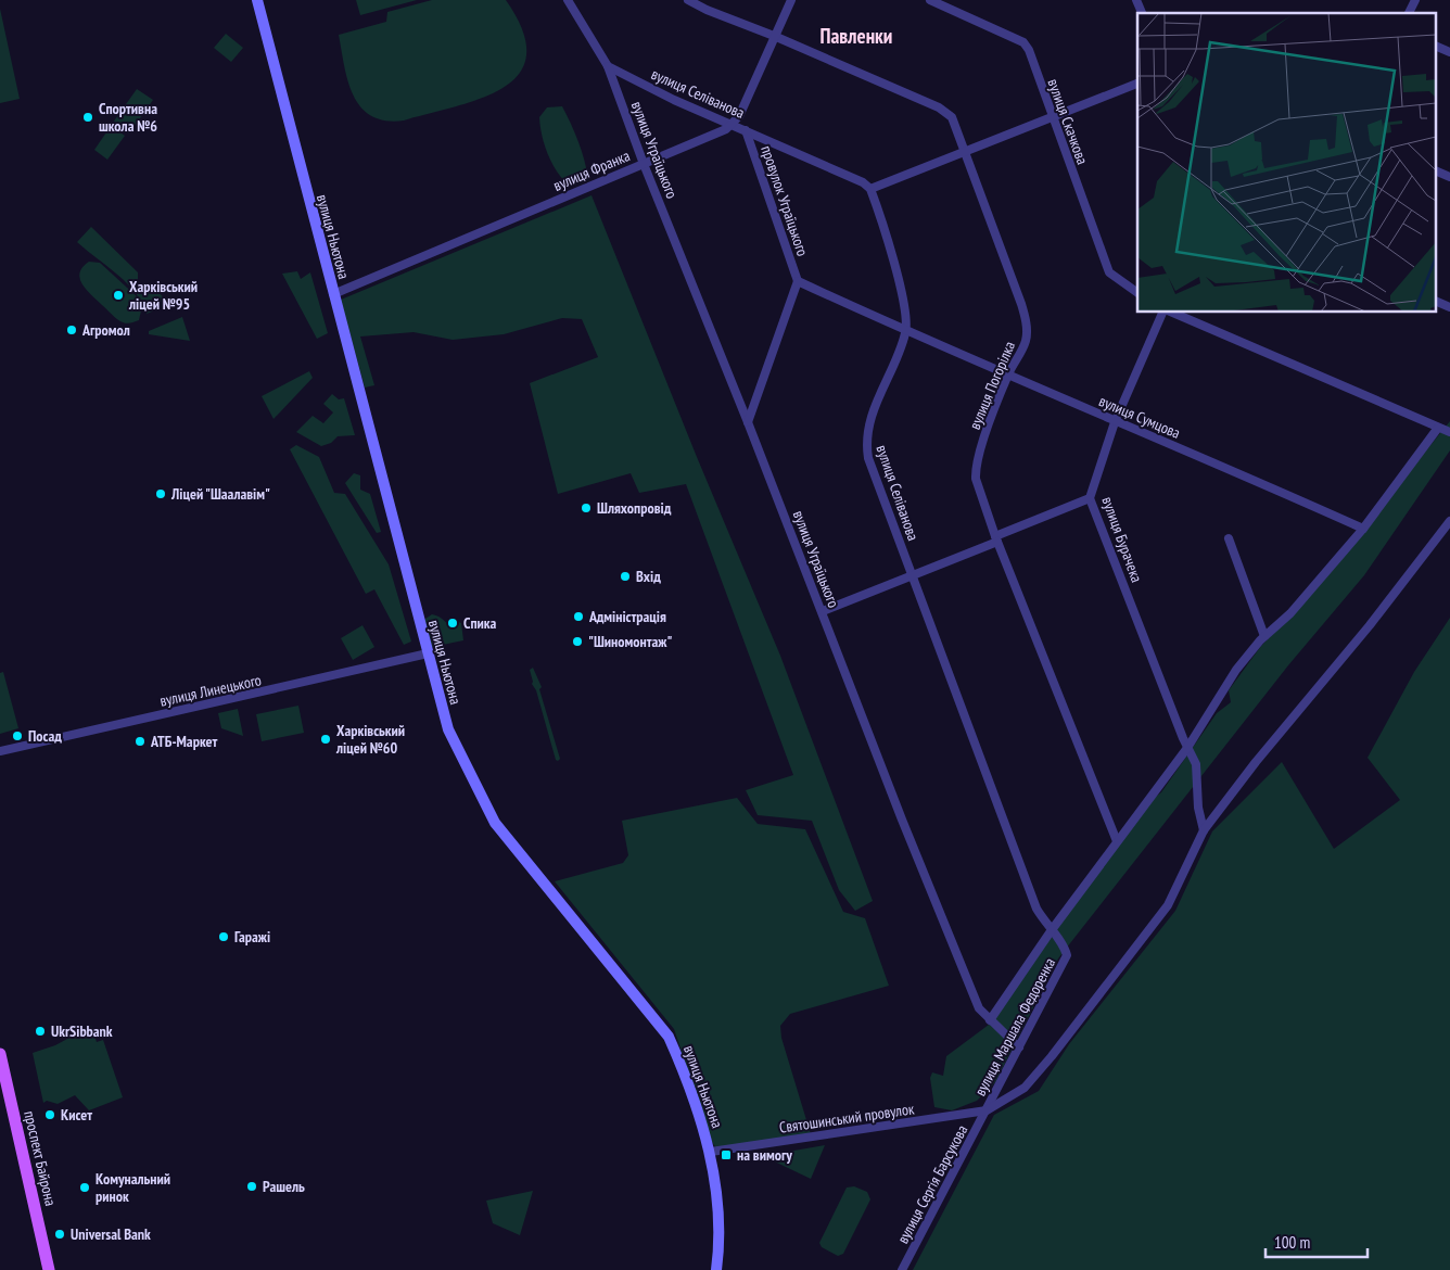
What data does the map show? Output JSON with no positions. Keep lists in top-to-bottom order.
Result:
{
  "streets": {
    "main road": ["проспект Байрона"],
    "street": [
      "вулиця Селіванова",
      "вулиця Скачкова",
      "вулиця Уграїцького",
      "вулиця Франка",
      "провулок Уграїцького",
      "вулиця Ньютона",
      "вулиця Погорілка",
      "вулиця Сумцова",
      "вулиця Бурачека",
      "вулиця Линецького",
      "вулиця Маршала Федоренка",
      "Святошинський провулок",
      "вулиця Сергія Барсукова"
    ]
  },
  "crossings": [
    ["вулиця Селіванова", "вулиця Уграїцького"],
    ["вулиця Селіванова", "вулиця Франка"],
    ["вулиця Селіванова", "провулок Уграїцького"],
    ["вулиця Селіванова", "вулиця Сумцова"],
    ["вулиця Селіванова", "вулиця Маршала Федоренка"],
    ["вулиця Уграїцького", "вулиця Франка"],
    ["вулиця Уграїцького", "вулиця Маршала Федоренка"],
    ["вулиця Франка", "вулиця Ньютона"],
    ["вулиця Ньютона", "вулиця Линецького"],
    ["вулиця Ньютона", "Святошинський провулок"],
    ["вулиця Погорілка", "вулиця Сумцова"],
    ["вулиця Сумцова", "вулиця Бурачека"],
    ["вулиця Маршала Федоренка", "Святошинський провулок"],
    ["вулиця Маршала Федоренка", "вулиця Сергія Барсукова"],
    ["Святошинський провулок", "вулиця Сергія Барсукова"]
  ],
  "districts": ["Павленки"],
  "places": {
    "other": [
      "Спортивна школа №6",
      "Харківський ліцей №95",
      "Агромол",
      "Ліцей \"Шаалавім\"",
      "Шляхопровід",
      "Вхід",
      "Адміністрація",
      "Спика",
      "\"Шиномонтаж\"",
      "Посад",
      "Харківський ліцей №60",
      "АТБ-Маркет",
      "Гаражі",
      "UkrSibbank",
      "Кисет",
      "Рашель",
      "Комунальний ринок",
      "Universal Bank"
    ],
    "transit": ["на вимогу"]
  },
  "scale_bar": "100 m"
}
